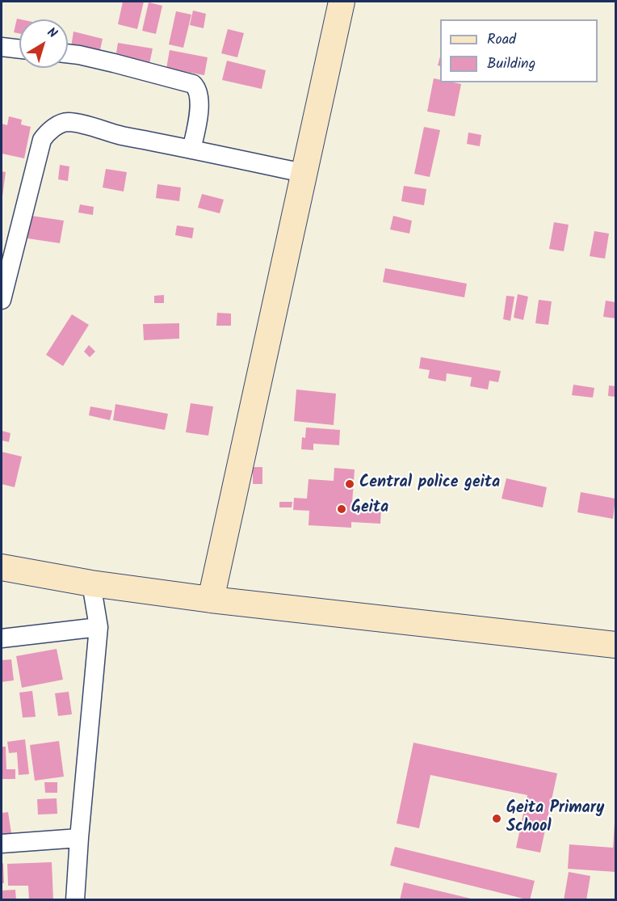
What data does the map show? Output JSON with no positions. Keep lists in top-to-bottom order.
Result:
{
  "places": ["Central police geita", "Geita", "Geita Primary School"],
  "legend": ["Road", "Building"],
  "north": "top right"
}
